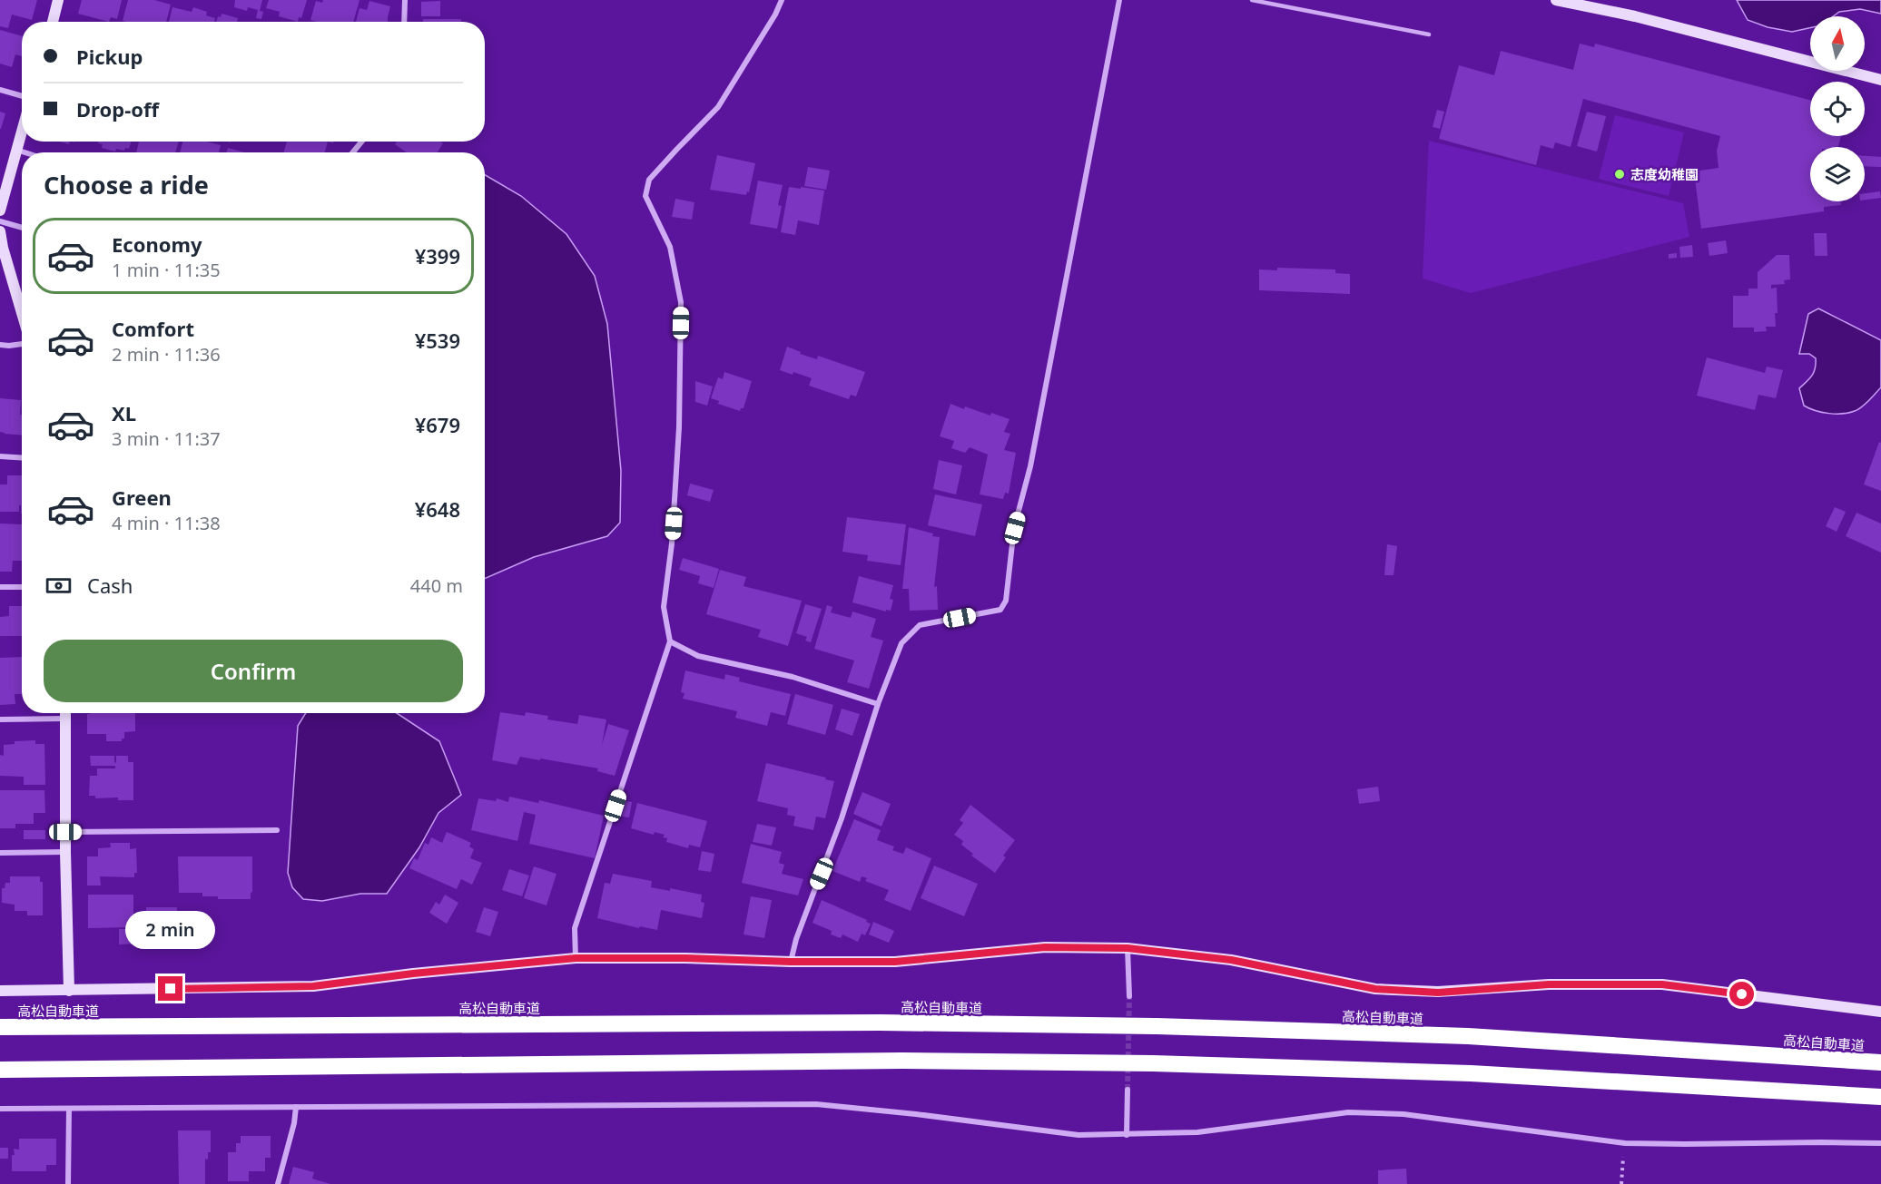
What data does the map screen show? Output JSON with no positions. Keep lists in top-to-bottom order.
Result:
{
  "streets": {
    "highway": ["高松自動車道"]
  },
  "places": ["志度幼稚園"],
  "north": "top",
  "page": {
    "banner": ["Pickup", "Drop-off"],
    "heading": "Choose a ride",
    "list": [
      {
        "name": "Economy",
        "note": "1 min · 11:35",
        "value": "¥399"
      },
      {
        "name": "Comfort",
        "note": "2 min · 11:36",
        "value": "¥539"
      },
      {
        "name": "XL",
        "note": "3 min · 11:37",
        "value": "¥679"
      },
      {
        "name": "Green",
        "note": "4 min · 11:38",
        "value": "¥648"
      }
    ],
    "pay": ["Cash", "440 m"],
    "buttons": "Confirm",
    "bubble": "2 min"
  }
}
